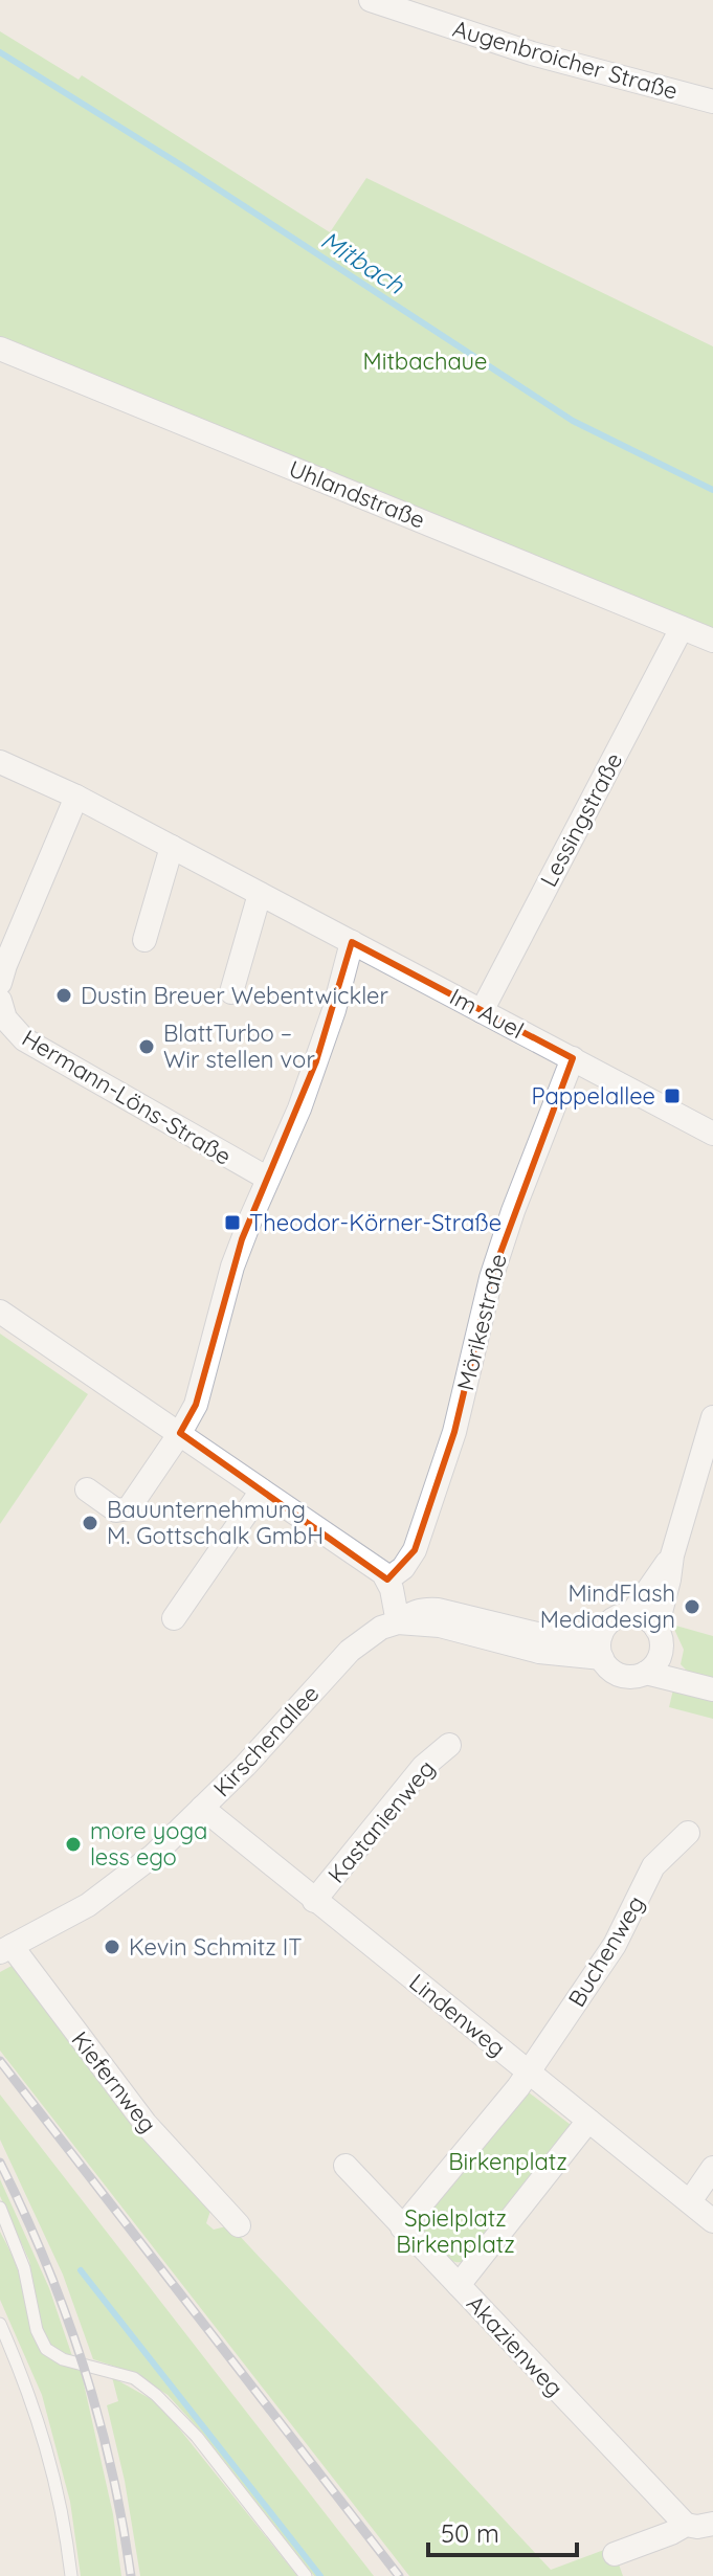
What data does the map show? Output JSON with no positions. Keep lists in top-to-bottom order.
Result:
{
  "streets": {
    "street": [
      "Augenbroicher Straße",
      "Uhlandstraße",
      "Lessingstraße",
      "Im Auel",
      "Hermann-Löns-Straße",
      "Mörikestraße",
      "Kirschenallee",
      "Kastanienweg",
      "Buchenweg",
      "Lindenweg",
      "Kiefernweg",
      "Akazienweg"
    ]
  },
  "crossings": [
    ["Uhlandstraße", "Lessingstraße"],
    ["Lessingstraße", "Im Auel"],
    ["Im Auel", "Mörikestraße"],
    ["Kirschenallee", "Lindenweg"],
    ["Kirschenallee", "Kiefernweg"],
    ["Kastanienweg", "Lindenweg"],
    ["Buchenweg", "Lindenweg"]
  ],
  "water": ["Mitbach"],
  "parks": ["Mitbachaue", "Birkenplatz", "Spielplatz Birkenplatz"],
  "places": {
    "other": [
      "Dustin Breuer Webentwickler",
      "BlattTurbo – Wir stellen vor",
      "Bauunternehmung M. Gottschalk GmbH",
      "MindFlash Mediadesign",
      "more yoga less ego",
      "Kevin Schmitz IT"
    ],
    "transit": ["Pappelallee", "Theodor-Körner-Straße"]
  },
  "scale_bar": "50 m"
}
